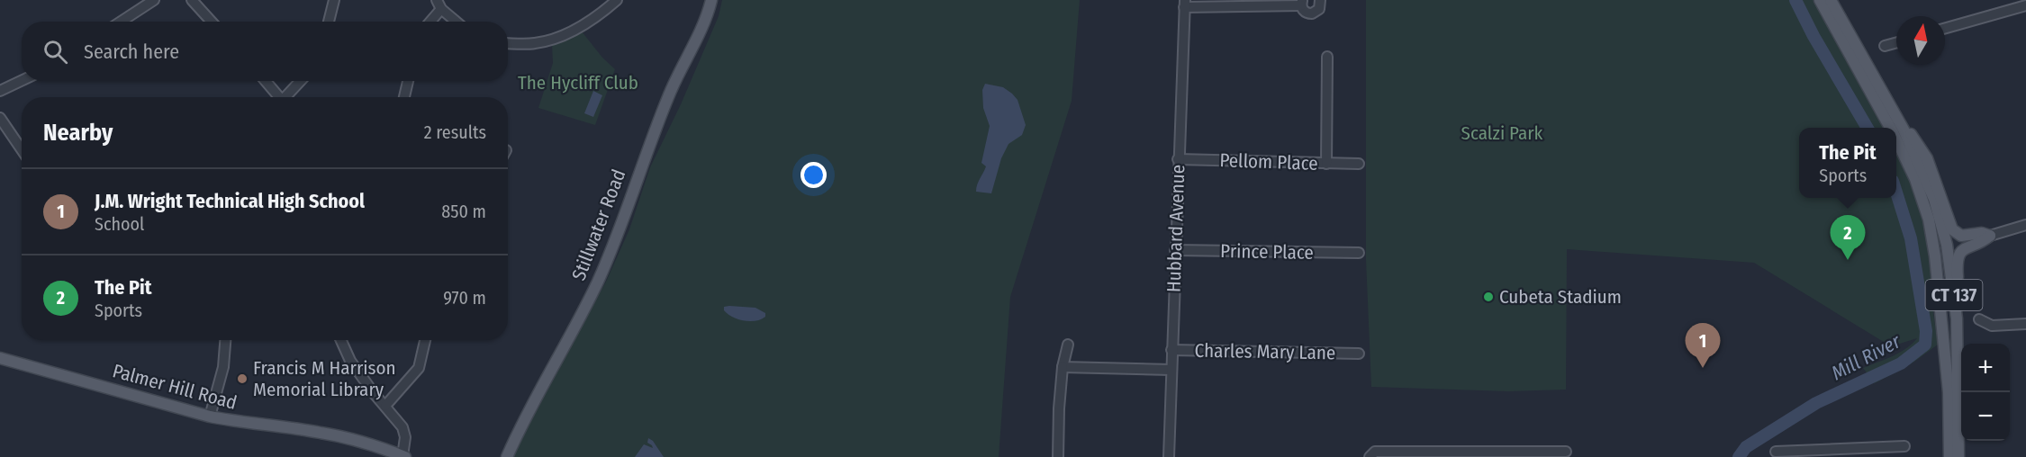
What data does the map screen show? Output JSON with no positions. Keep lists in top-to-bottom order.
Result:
{
  "streets": {
    "main road": ["Stillwater Road", "CT 137", "Palmer Hill Road"],
    "street": [
      "Pellom Place",
      "Hubbard Avenue",
      "Prince Place",
      "Charles Mary Lane"
    ]
  },
  "crossings": [
    ["Pellom Place", "Hubbard Avenue"],
    ["Hubbard Avenue", "Prince Place"],
    ["Hubbard Avenue", "Charles Mary Lane"]
  ],
  "water": ["Mill River"],
  "parks": ["The Hycliff Club", "Scalzi Park"],
  "places": ["Cubeta Stadium", "Francis M Harrison Memorial Library"],
  "north": "top",
  "page": {
    "search": "Search here",
    "heading": ["Nearby", "2 results"],
    "popup": ["The Pit", "Sports"],
    "list": [
      {
        "mark": "1",
        "name": "J.M. Wright Technical High School",
        "note": "School",
        "value": "850 m"
      },
      {
        "mark": "2",
        "name": "The Pit",
        "note": "Sports",
        "value": "970 m"
      }
    ],
    "pins": ["2", "1"],
    "map_buttons": ["+", "−"]
  }
}
